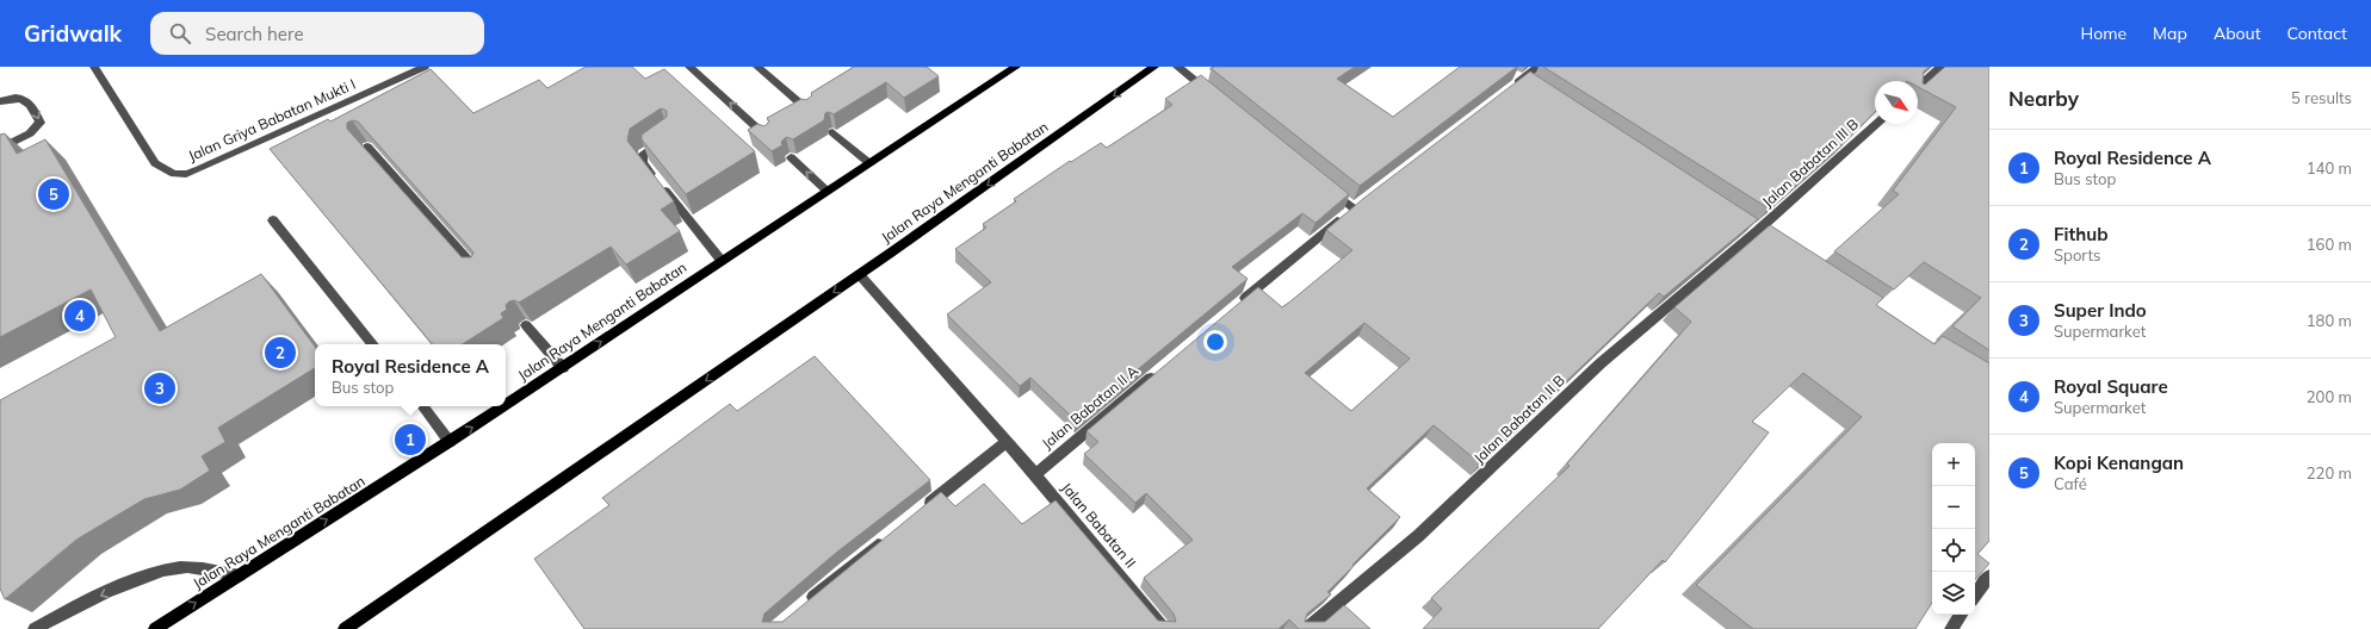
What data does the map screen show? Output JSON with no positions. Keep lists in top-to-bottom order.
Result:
{
  "streets": {
    "main road": ["Jalan Raya Menganti Babatan"],
    "street": [
      "Jalan Griya Babatan Mukti I",
      "Jalan Babatan III B",
      "Jalan Babatan II A",
      "Jalan Babatan II B",
      "Jalan Babatan II"
    ]
  },
  "crossings": [
    ["Jalan Babatan III B", "Jalan Babatan II B"],
    ["Jalan Raya Menganti Babatan", "Jalan Babatan II"],
    ["Jalan Babatan II A", "Jalan Babatan II"]
  ],
  "north": "bottom right",
  "page": {
    "header": "Gridwalk",
    "search": "Search here",
    "nav": [
      "Home",
      "Map",
      "About",
      "Contact"
    ],
    "heading": ["Nearby", "5 results"],
    "list": [
      {
        "mark": "1",
        "name": "Royal Residence A",
        "note": "Bus stop",
        "value": "140 m"
      },
      {
        "mark": "2",
        "name": "Fithub",
        "note": "Sports",
        "value": "160 m"
      },
      {
        "mark": "3",
        "name": "Super Indo",
        "note": "Supermarket",
        "value": "180 m"
      },
      {
        "mark": "4",
        "name": "Royal Square",
        "note": "Supermarket",
        "value": "200 m"
      },
      {
        "mark": "5",
        "name": "Kopi Kenangan",
        "note": "Café",
        "value": "220 m"
      }
    ],
    "pins": [
      "5",
      "4",
      "2",
      "3",
      "1"
    ],
    "popup": ["Royal Residence A", "Bus stop"],
    "map_buttons": ["+", "−"]
  }
}
